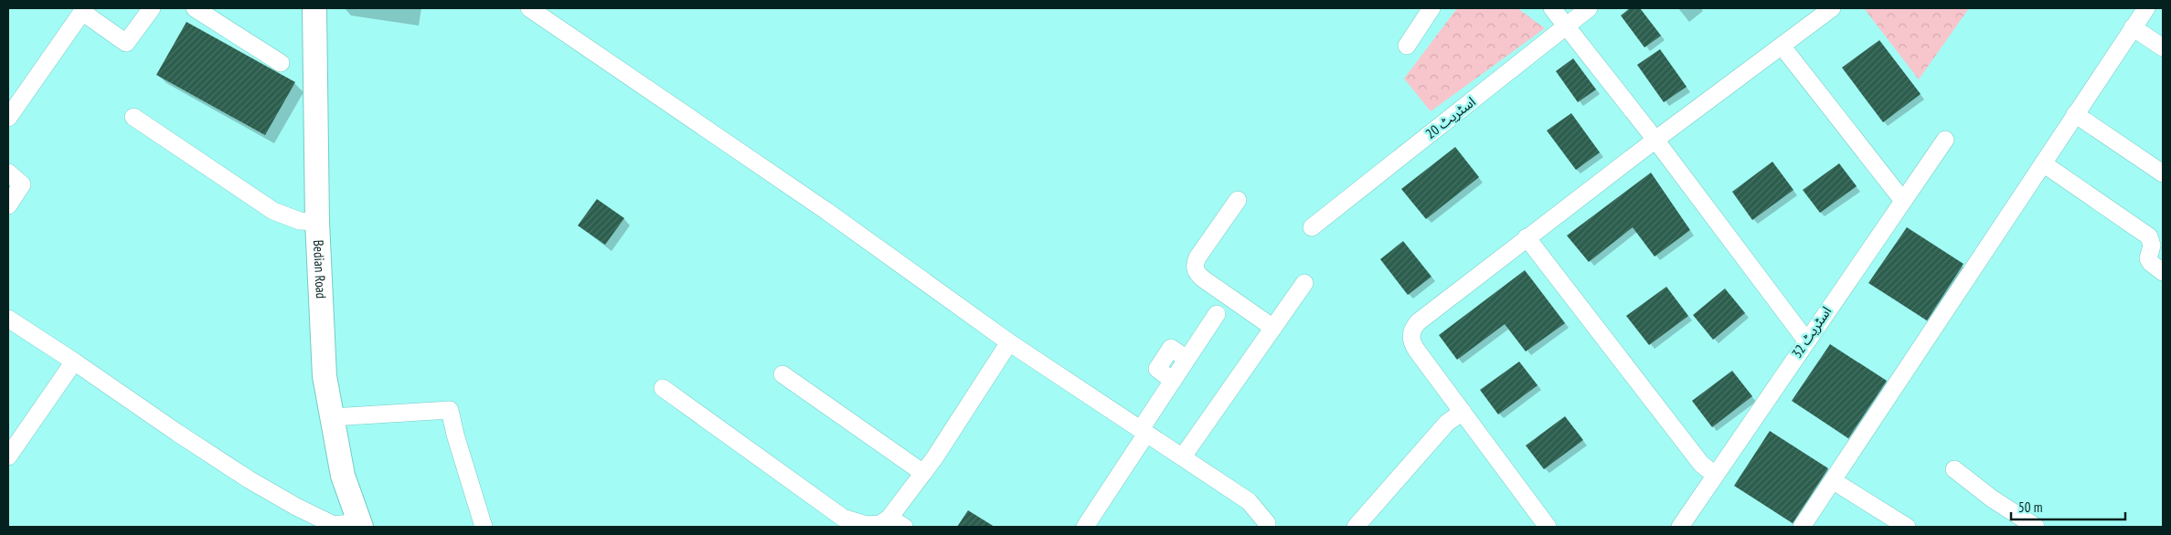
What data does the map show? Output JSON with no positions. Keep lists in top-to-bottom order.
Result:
{
  "streets": {
    "main road": ["Bedian Road"],
    "street": ["اسٹریٹ 20", "اسٹریٹ 32"]
  },
  "scale_bar": "50 m"
}
